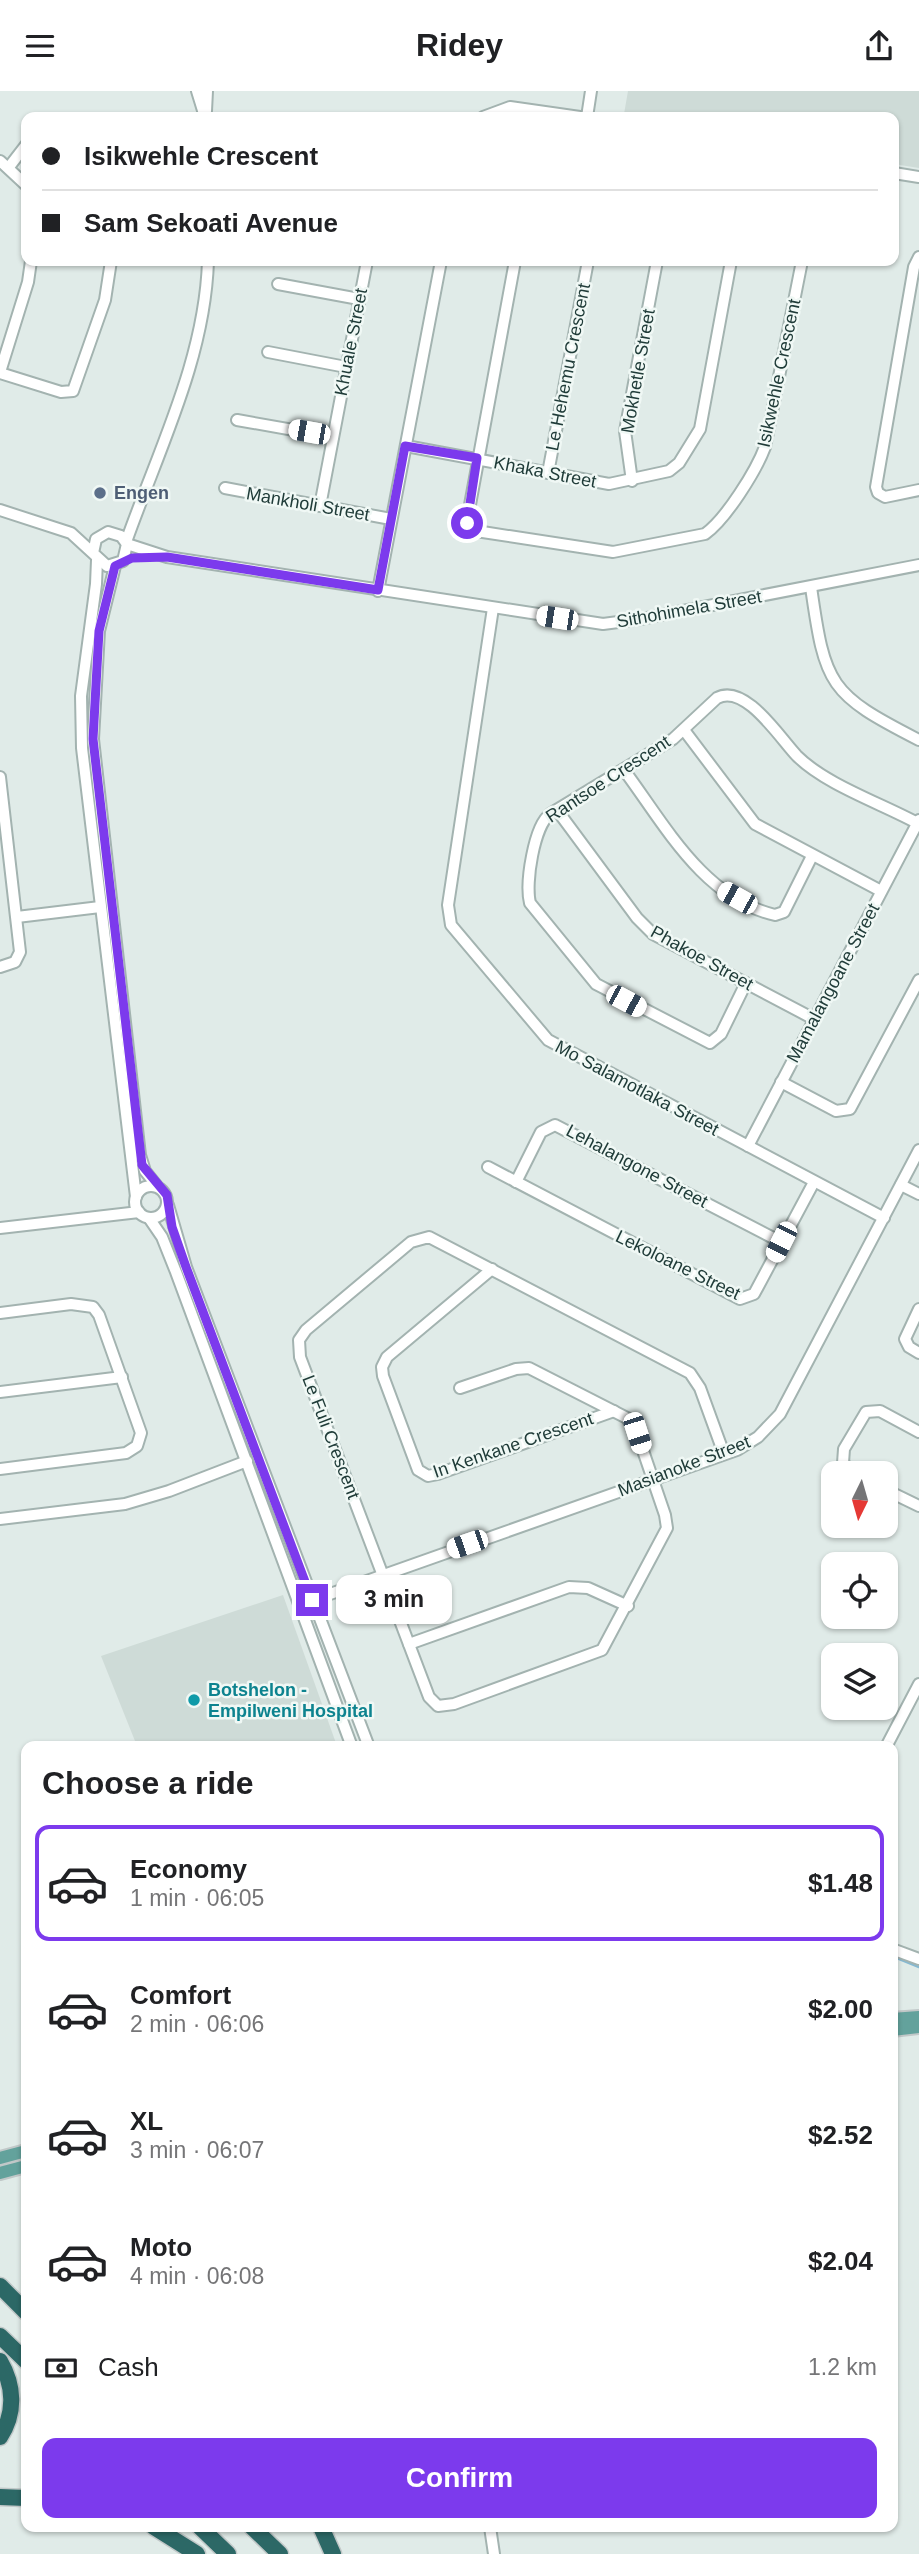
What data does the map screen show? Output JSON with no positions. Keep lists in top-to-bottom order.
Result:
{
  "streets": {
    "street": [
      "Khuale Street",
      "Le Hehemu Crescent",
      "Mokhetle Street",
      "Isikwehle Crescent",
      "Khaka Street",
      "Mankholi Street",
      "Sithohimela Street",
      "Rantsoe Crescent",
      "Phakoe Street",
      "Mamalangoane Street",
      "Mo Salamotlaka Street",
      "Lehalangone Street",
      "Lekoloane Street",
      "Le Fuli Crescent",
      "In Kenkane Crescent",
      "Masianoke Street"
    ]
  },
  "crossings": [
    ["Khuale Street", "Mankholi Street"],
    ["Le Hehemu Crescent", "Khaka Street"],
    ["Mokhetle Street", "Khaka Street"],
    ["Isikwehle Crescent", "Khaka Street"],
    ["Sithohimela Street", "Mo Salamotlaka Street"],
    ["Rantsoe Crescent", "Phakoe Street"],
    ["Rantsoe Crescent", "Mamalangoane Street"],
    ["Phakoe Street", "Mamalangoane Street"],
    ["Mamalangoane Street", "Mo Salamotlaka Street"],
    ["Mo Salamotlaka Street", "Lekoloane Street"],
    ["Mo Salamotlaka Street", "Masianoke Street"],
    ["Lehalangone Street", "Lekoloane Street"],
    ["Le Fuli Crescent", "In Kenkane Crescent"],
    ["Le Fuli Crescent", "Masianoke Street"]
  ],
  "places": ["Engen", "Botshelon - Empilweni Hospital"],
  "north": "bottom",
  "page": {
    "header": "Ridey",
    "banner": ["Isikwehle Crescent", "Sam Sekoati Avenue"],
    "bubble": "3 min",
    "heading": "Choose a ride",
    "list": [
      {
        "name": "Economy",
        "note": "1 min · 06:05",
        "value": "$1.48"
      },
      {
        "name": "Comfort",
        "note": "2 min · 06:06",
        "value": "$2.00"
      },
      {
        "name": "XL",
        "note": "3 min · 06:07",
        "value": "$2.52"
      },
      {
        "name": "Moto",
        "note": "4 min · 06:08",
        "value": "$2.04"
      }
    ],
    "pay": ["Cash", "1.2 km"],
    "buttons": "Confirm"
  }
}
